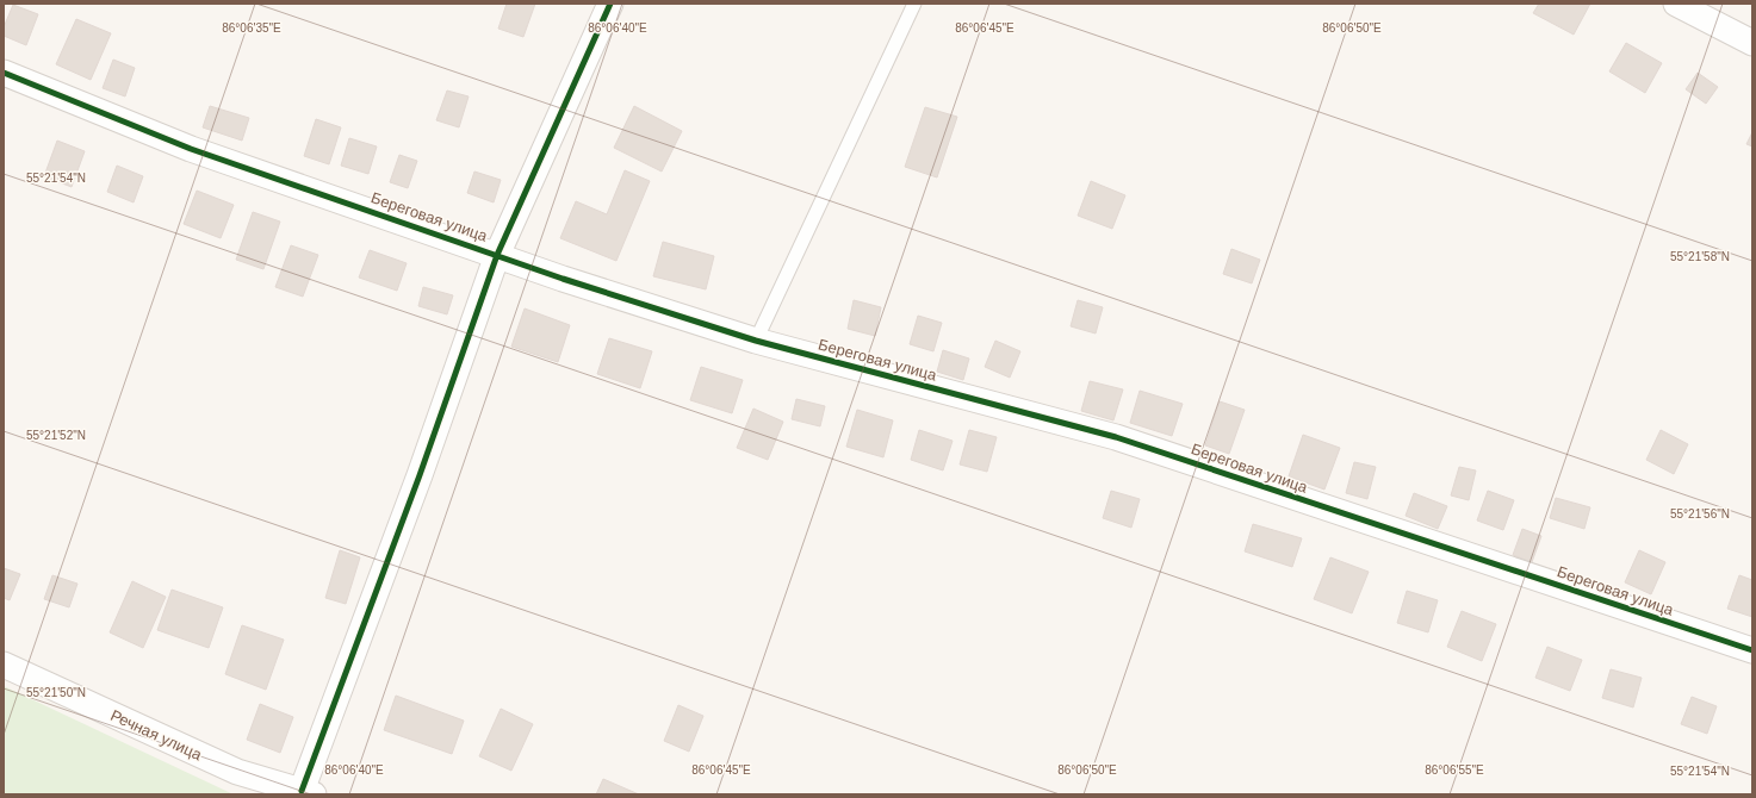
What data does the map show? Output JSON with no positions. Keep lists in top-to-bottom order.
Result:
{
  "streets": {
    "street": ["Береговая улица", "Речная улица"]
  },
  "coordinates": [
    "86°06'35\"E",
    "86°06'40\"E",
    "86°06'45\"E",
    "86°06'50\"E",
    "55°21'54\"N",
    "55°21'58\"N",
    "55°21'52\"N",
    "55°21'56\"N",
    "55°21'50\"N",
    "86°06'55\"E"
  ]
}
